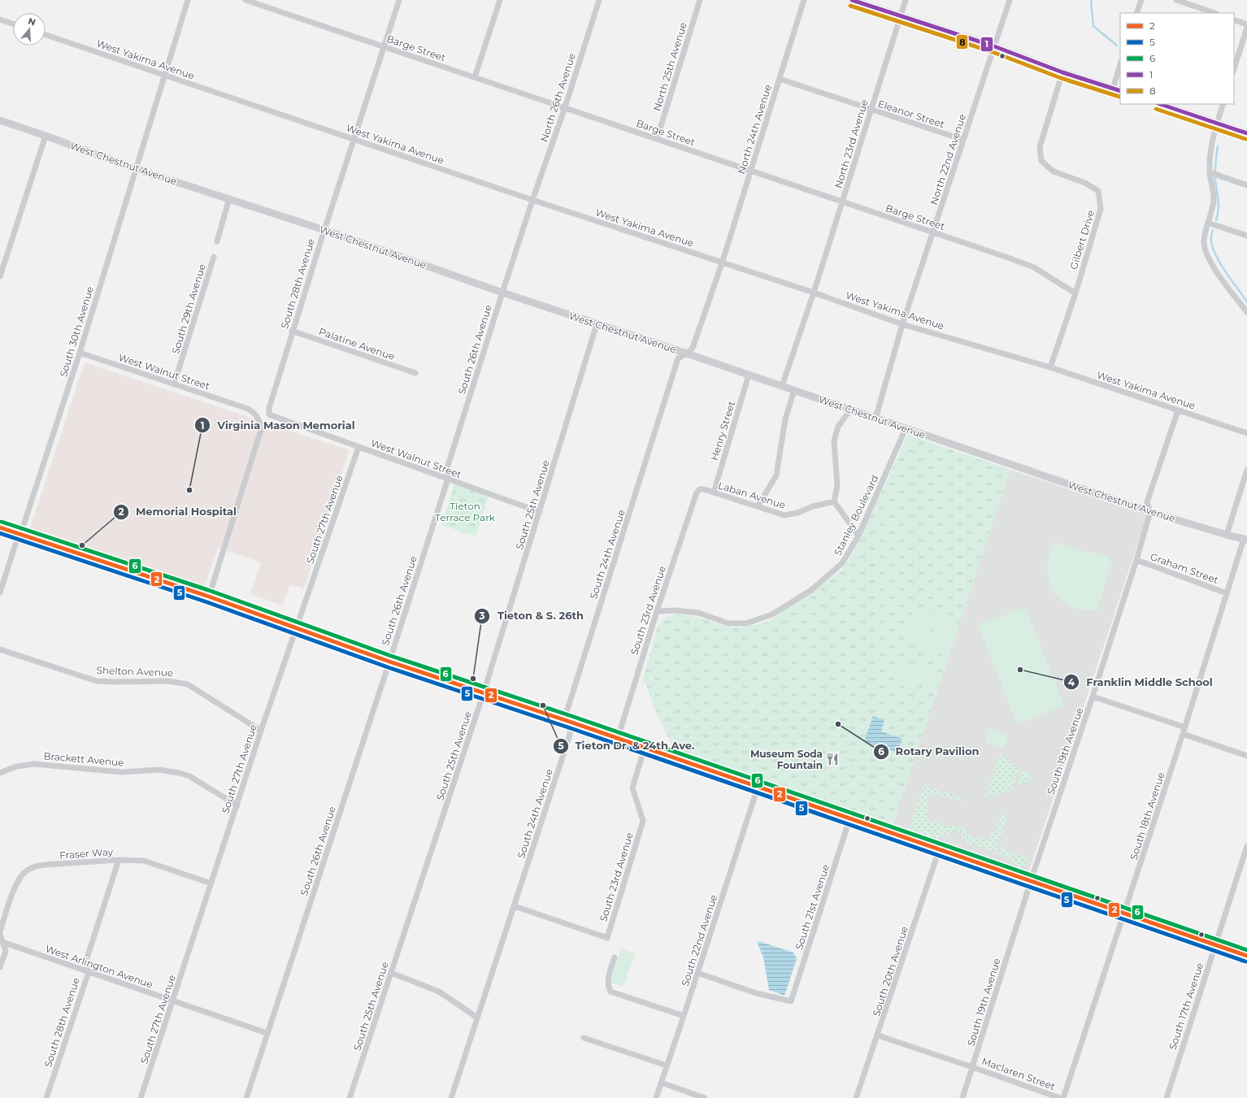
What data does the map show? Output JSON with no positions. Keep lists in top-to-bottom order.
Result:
{
  "streets": {
    "main road": ["West Chestnut Avenue"],
    "street": [
      "Barge Street",
      "West Yakima Avenue",
      "North 25th Avenue",
      "North 26th Avenue",
      "Eleanor Street",
      "North 24th Avenue",
      "North 23rd Avenue",
      "North 22nd Avenue",
      "Gilbert Drive",
      "South 28th Avenue",
      "South 29th Avenue",
      "South 30th Avenue",
      "Palatine Avenue",
      "South 26th Avenue",
      "West Walnut Street",
      "Henry Street",
      "Laban Avenue",
      "South 25th Avenue",
      "Stanley Boulevard",
      "South 27th Avenue",
      "South 24th Avenue",
      "Graham Street",
      "South 23rd Avenue",
      "Shelton Avenue",
      "South 19th Avenue",
      "Brackett Avenue",
      "South 18th Avenue",
      "Fraser Way",
      "South 21st Avenue",
      "South 22nd Avenue",
      "West Arlington Avenue",
      "South 20th Avenue",
      "South 17th Avenue",
      "Maclaren Street"
    ]
  },
  "crossings": [
    ["Barge Street", "North 25th Avenue"],
    ["Barge Street", "North 26th Avenue"],
    ["Barge Street", "North 24th Avenue"],
    ["Barge Street", "North 23rd Avenue"],
    ["Barge Street", "North 22nd Avenue"],
    ["Barge Street", "Gilbert Drive"],
    ["Barge Street", "South 28th Avenue"],
    ["West Yakima Avenue", "North 26th Avenue"],
    ["West Yakima Avenue", "North 24th Avenue"],
    ["West Yakima Avenue", "North 23rd Avenue"],
    ["West Yakima Avenue", "North 22nd Avenue"],
    ["West Yakima Avenue", "Gilbert Drive"],
    ["West Yakima Avenue", "South 28th Avenue"],
    ["West Yakima Avenue", "South 30th Avenue"],
    ["West Yakima Avenue", "South 26th Avenue"],
    ["West Yakima Avenue", "South 24th Avenue"],
    ["West Yakima Avenue", "South 19th Avenue"],
    ["North 26th Avenue", "South 26th Avenue"],
    ["Eleanor Street", "North 24th Avenue"],
    ["Eleanor Street", "North 23rd Avenue"],
    ["Eleanor Street", "North 22nd Avenue"],
    ["North 24th Avenue", "South 24th Avenue"],
    ["West Chestnut Avenue", "South 28th Avenue"],
    ["West Chestnut Avenue", "South 30th Avenue"],
    ["West Chestnut Avenue", "South 26th Avenue"],
    ["West Chestnut Avenue", "Henry Street"],
    ["West Chestnut Avenue", "South 25th Avenue"],
    ["West Chestnut Avenue", "Stanley Boulevard"],
    ["West Chestnut Avenue", "South 24th Avenue"],
    ["West Chestnut Avenue", "South 19th Avenue"],
    ["West Chestnut Avenue", "South 18th Avenue"],
    ["South 28th Avenue", "Palatine Avenue"],
    ["South 28th Avenue", "West Walnut Street"],
    ["South 28th Avenue", "Fraser Way"],
    ["South 28th Avenue", "West Arlington Avenue"],
    ["South 29th Avenue", "West Walnut Street"],
    ["South 30th Avenue", "West Walnut Street"],
    ["South 26th Avenue", "West Walnut Street"],
    ["South 26th Avenue", "West Arlington Avenue"],
    ["West Walnut Street", "South 25th Avenue"],
    ["West Walnut Street", "South 27th Avenue"],
    ["Henry Street", "Laban Avenue"],
    ["Laban Avenue", "South 23rd Avenue"],
    ["Stanley Boulevard", "South 23rd Avenue"],
    ["South 27th Avenue", "Shelton Avenue"],
    ["South 27th Avenue", "Brackett Avenue"],
    ["South 27th Avenue", "Fraser Way"],
    ["South 27th Avenue", "West Arlington Avenue"],
    ["South 24th Avenue", "South 23rd Avenue"],
    ["Graham Street", "South 19th Avenue"],
    ["Graham Street", "South 18th Avenue"],
    ["South 19th Avenue", "Maclaren Street"],
    ["South 21st Avenue", "South 22nd Avenue"],
    ["South 20th Avenue", "Maclaren Street"]
  ],
  "parks": ["Tieton Terrace Park"],
  "places": {
    "other": [
      "Virginia Mason Memorial",
      "Memorial Hospital",
      "Franklin Middle School",
      "Tieton & S. 26th",
      "Tieton Dr. & 24th Ave.",
      "Rotary Pavilion"
    ],
    "restaurant": ["Museum Soda Fountain"]
  },
  "lines": [
    "transit line 1",
    "transit line 8",
    "transit line 6",
    "transit line 2",
    "transit line 5"
  ],
  "legend": [
    "2",
    "5",
    "6",
    "1",
    "8"
  ],
  "north": "top"
}
